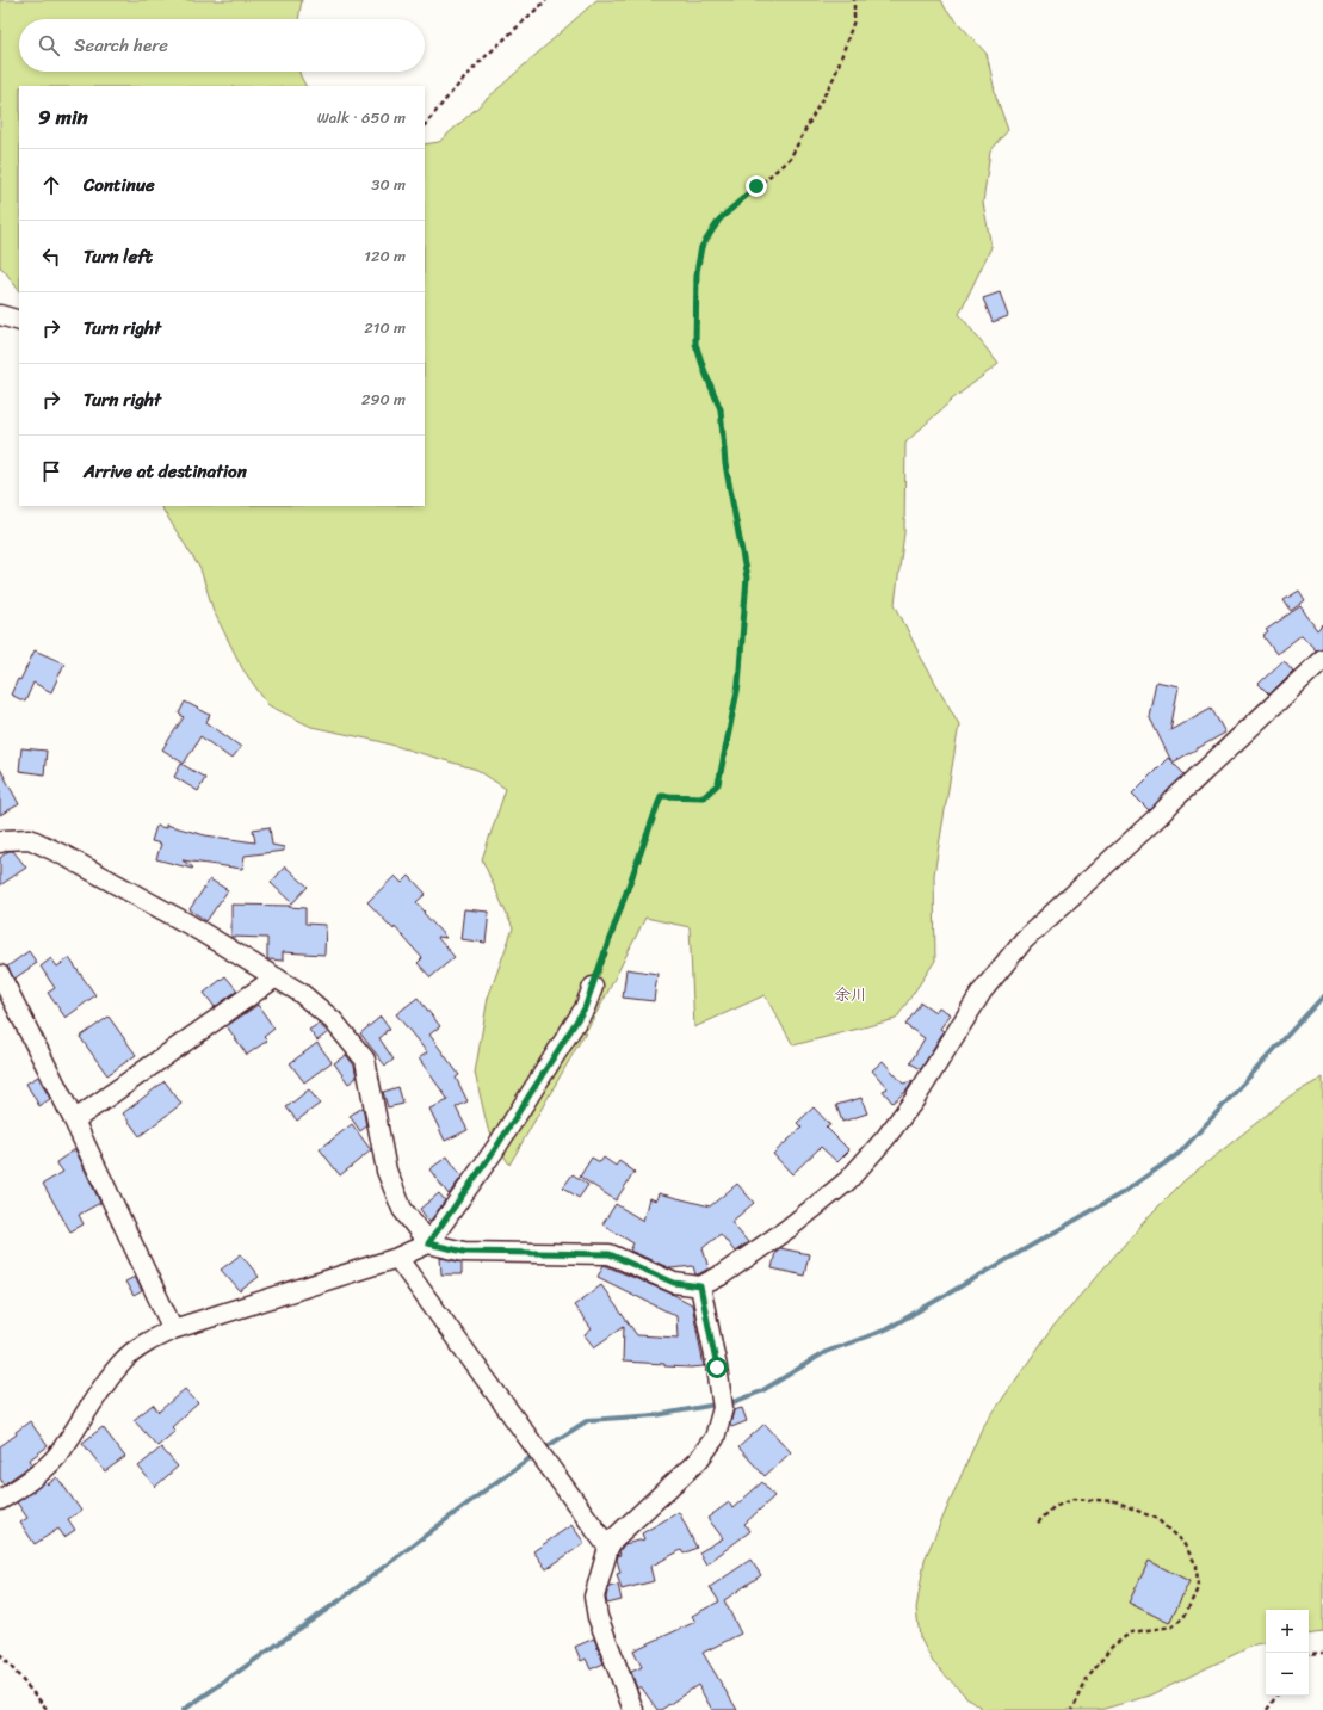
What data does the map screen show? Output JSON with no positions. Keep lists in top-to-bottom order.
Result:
{
  "districts": ["余川"],
  "page": {
    "search": "Search here",
    "heading": ["9 min", "Walk · 650 m"],
    "list": [
      ["Continue", "30 m"],
      ["Turn left", "120 m"],
      ["Turn right", "210 m"],
      ["Turn right", "290 m"],
      "Arrive at destination"
    ],
    "map_buttons": ["+", "−"]
  }
}
